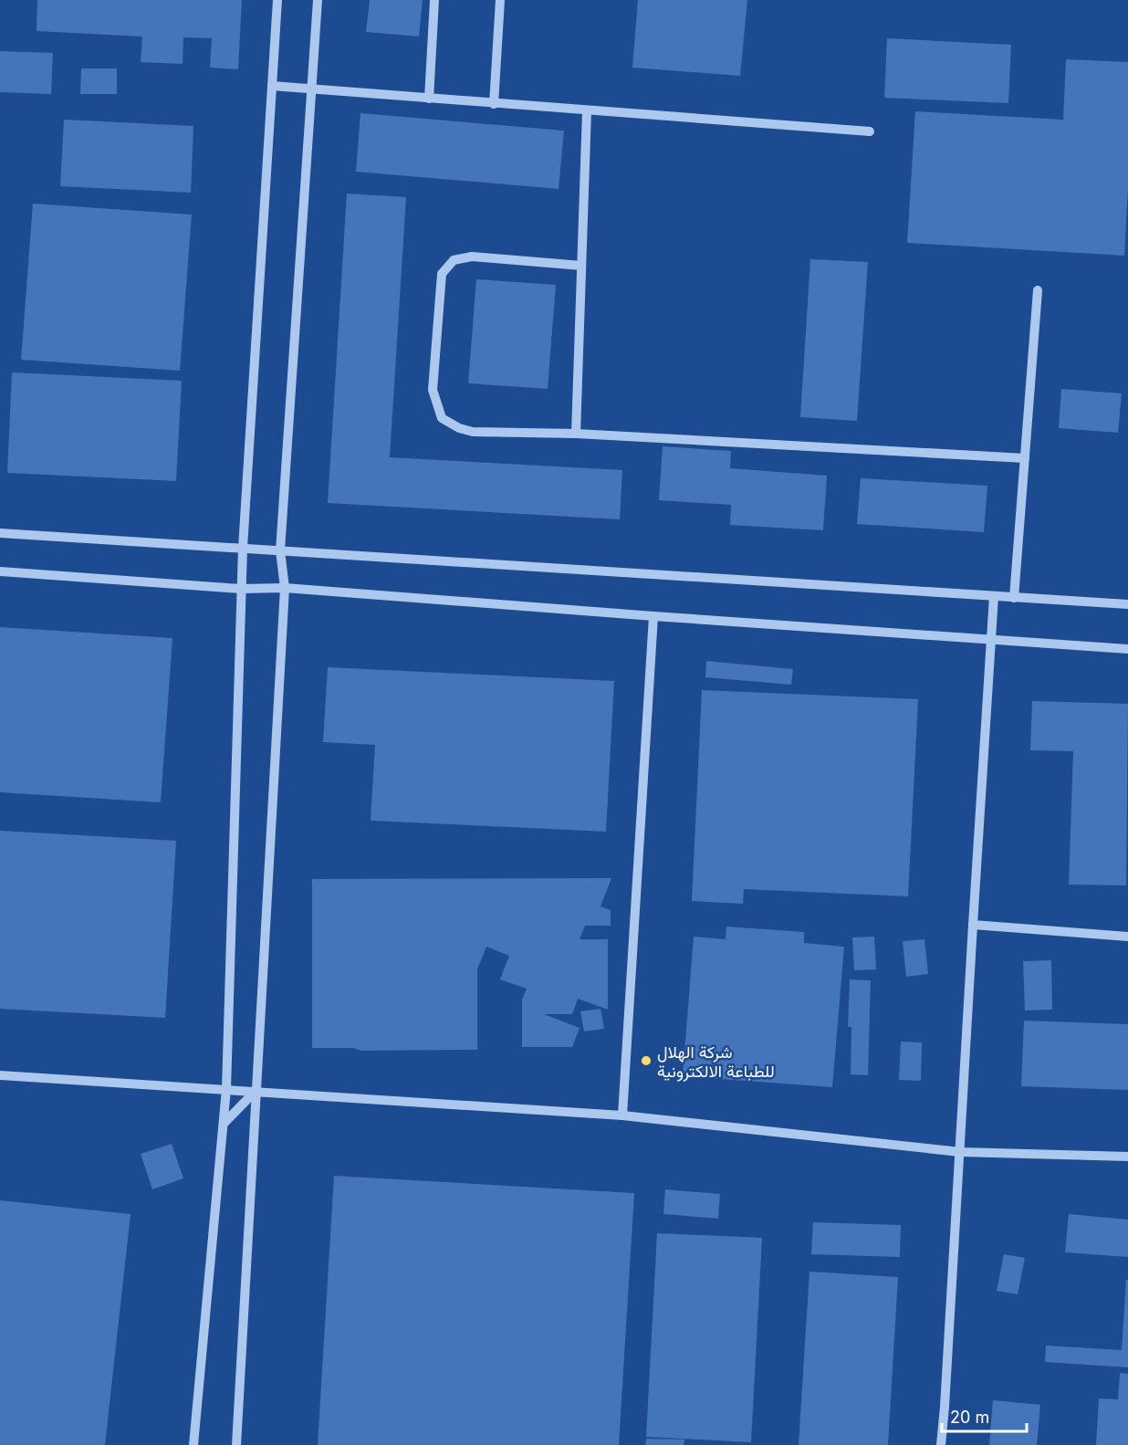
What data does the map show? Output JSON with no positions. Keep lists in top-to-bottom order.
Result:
{
  "places": ["شركة الهلال للطباعة الالكترونية"],
  "scale_bar": "20 m"
}
